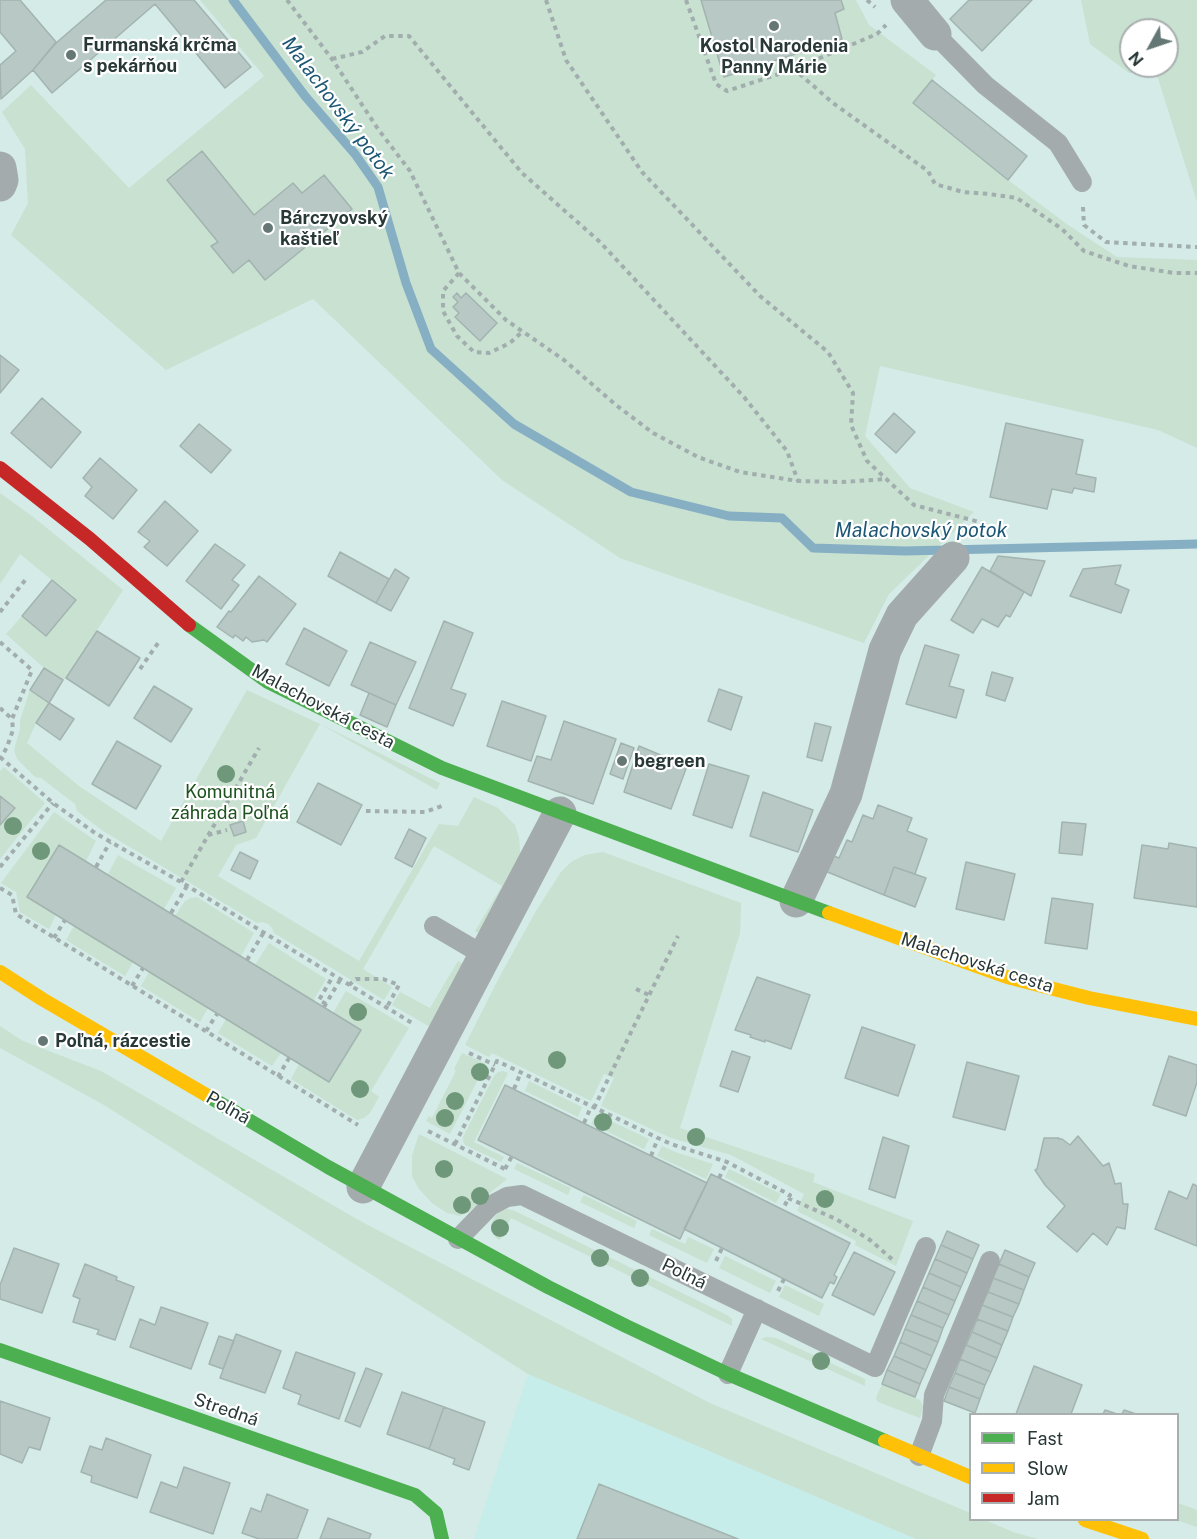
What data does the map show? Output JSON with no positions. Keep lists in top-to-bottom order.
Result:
{
  "streets": {
    "street": ["Malachovská cesta", "Poľná", "Stredná"]
  },
  "water": ["Malachovský potok"],
  "parks": ["Komunitná záhrada Poľná"],
  "places": [
    "Kostol Narodenia Panny Márie",
    "Furmanská krčma s pekárňou",
    "Bárczyovský kaštieľ",
    "begreen",
    "Poľná, rázcestie"
  ],
  "legend": ["Fast", "Slow", "Jam"],
  "north": "bottom left"
}
